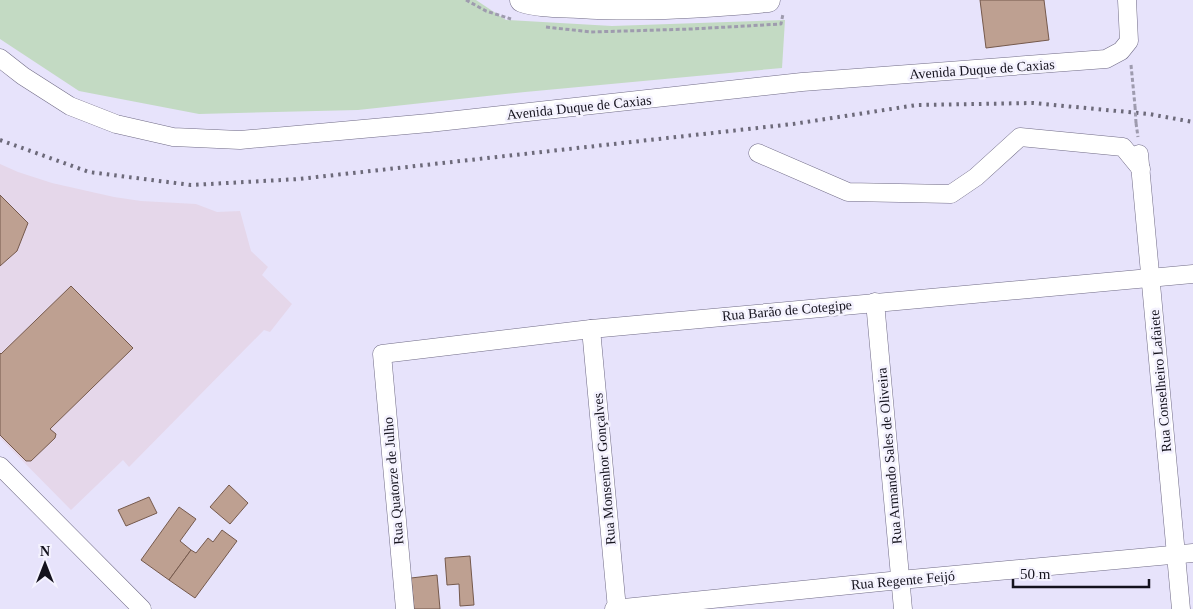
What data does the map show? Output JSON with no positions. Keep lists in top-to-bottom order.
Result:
{
  "streets": {
    "street": [
      "Avenida Duque de Caxias",
      "Rua Barão de Cotegipe",
      "Rua Conselheiro Lafaiete",
      "Rua Armando Sales de Oliveira",
      "Rua Monsenhor Gonçalves",
      "Rua Quatorze de Julho",
      "Rua Regente Feijó"
    ]
  },
  "crossings": [
    ["Rua Barão de Cotegipe", "Rua Conselheiro Lafaiete"],
    ["Rua Barão de Cotegipe", "Rua Armando Sales de Oliveira"],
    ["Rua Barão de Cotegipe", "Rua Monsenhor Gonçalves"],
    ["Rua Barão de Cotegipe", "Rua Quatorze de Julho"],
    ["Rua Conselheiro Lafaiete", "Rua Regente Feijó"],
    ["Rua Armando Sales de Oliveira", "Rua Regente Feijó"],
    ["Rua Monsenhor Gonçalves", "Rua Regente Feijó"]
  ],
  "scale_bar": "50 m",
  "north": "top"
}
